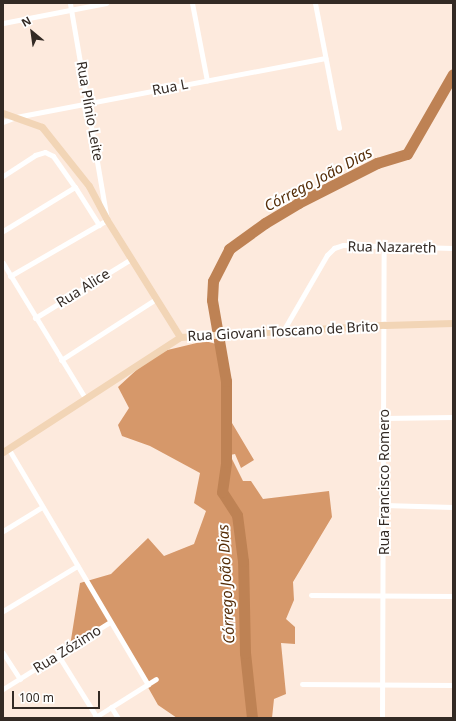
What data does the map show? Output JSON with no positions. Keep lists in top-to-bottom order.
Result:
{
  "streets": {
    "main road": ["Rua Giovani Toscano de Brito"],
    "street": [
      "Rua L",
      "Rua Plínio Leite",
      "Rua Nazareth",
      "Rua Alice",
      "Rua Francisco Romero",
      "Rua Zózimo"
    ]
  },
  "crossings": [
    ["Rua L", "Rua Plínio Leite"],
    ["Rua Nazareth", "Rua Giovani Toscano de Brito"],
    ["Rua Nazareth", "Rua Francisco Romero"],
    ["Rua Giovani Toscano de Brito", "Rua Francisco Romero"]
  ],
  "water": ["Córrego João Dias"],
  "scale_bar": "100 m",
  "north": "top left"
}
